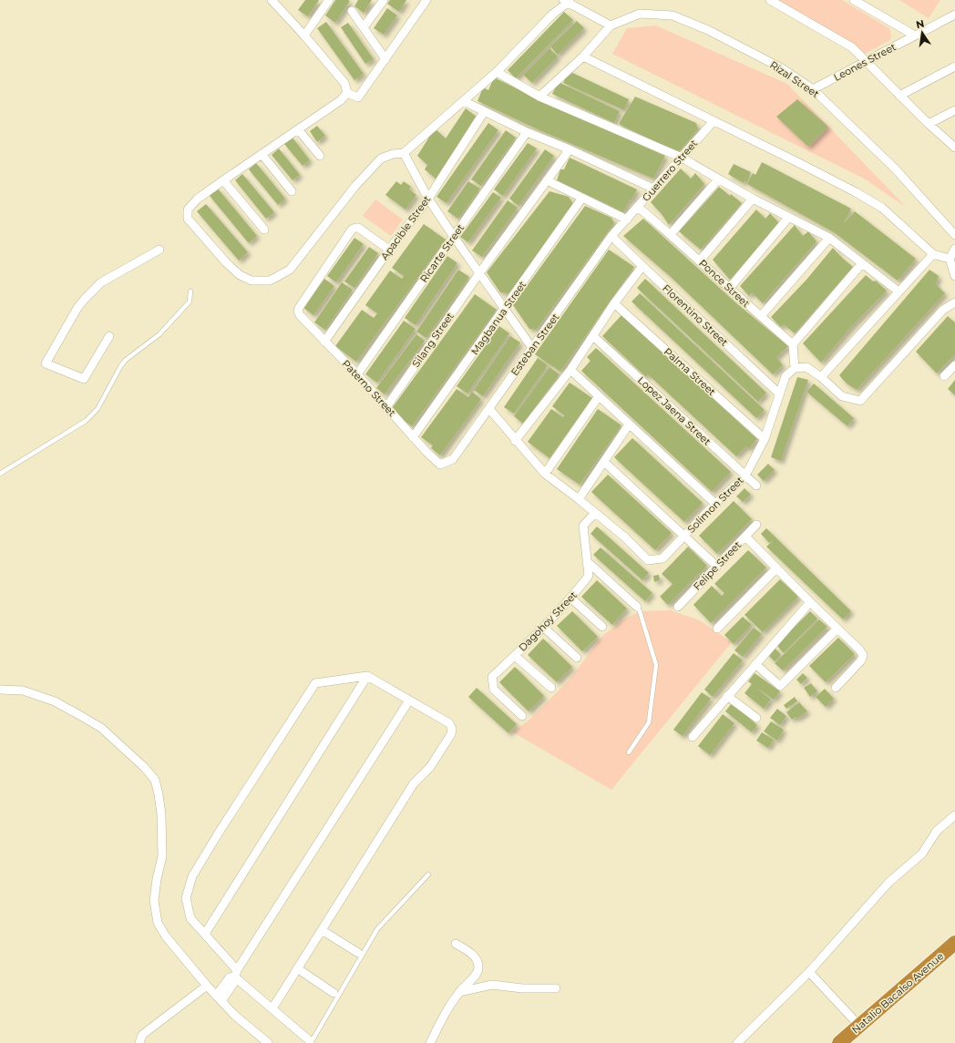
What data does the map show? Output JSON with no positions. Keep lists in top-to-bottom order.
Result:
{
  "streets": {
    "highway": ["Natalio Bacalso Avenue"],
    "street": [
      "Leones Street",
      "Rizal Street",
      "Guerrero Street",
      "Apacible Street",
      "Ricarte Street",
      "Ponce Street",
      "Florentino Street",
      "Magbanua Street",
      "Silang Street",
      "Esteban Street",
      "Palma Street",
      "Paterno Street",
      "Lopez Jaena Street",
      "Solimon Street",
      "Felipe Street",
      "Dagohoy Street"
    ]
  },
  "crossings": [
    ["Leones Street", "Rizal Street"],
    ["Guerrero Street", "Ponce Street"],
    ["Guerrero Street", "Esteban Street"],
    ["Apacible Street", "Paterno Street"],
    ["Ricarte Street", "Paterno Street"],
    ["Florentino Street", "Esteban Street"],
    ["Florentino Street", "Solimon Street"],
    ["Magbanua Street", "Paterno Street"],
    ["Silang Street", "Paterno Street"],
    ["Esteban Street", "Paterno Street"],
    ["Esteban Street", "Solimon Street"],
    ["Palma Street", "Solimon Street"],
    ["Lopez Jaena Street", "Solimon Street"],
    ["Solimon Street", "Dagohoy Street"]
  ],
  "north": "top"
}
